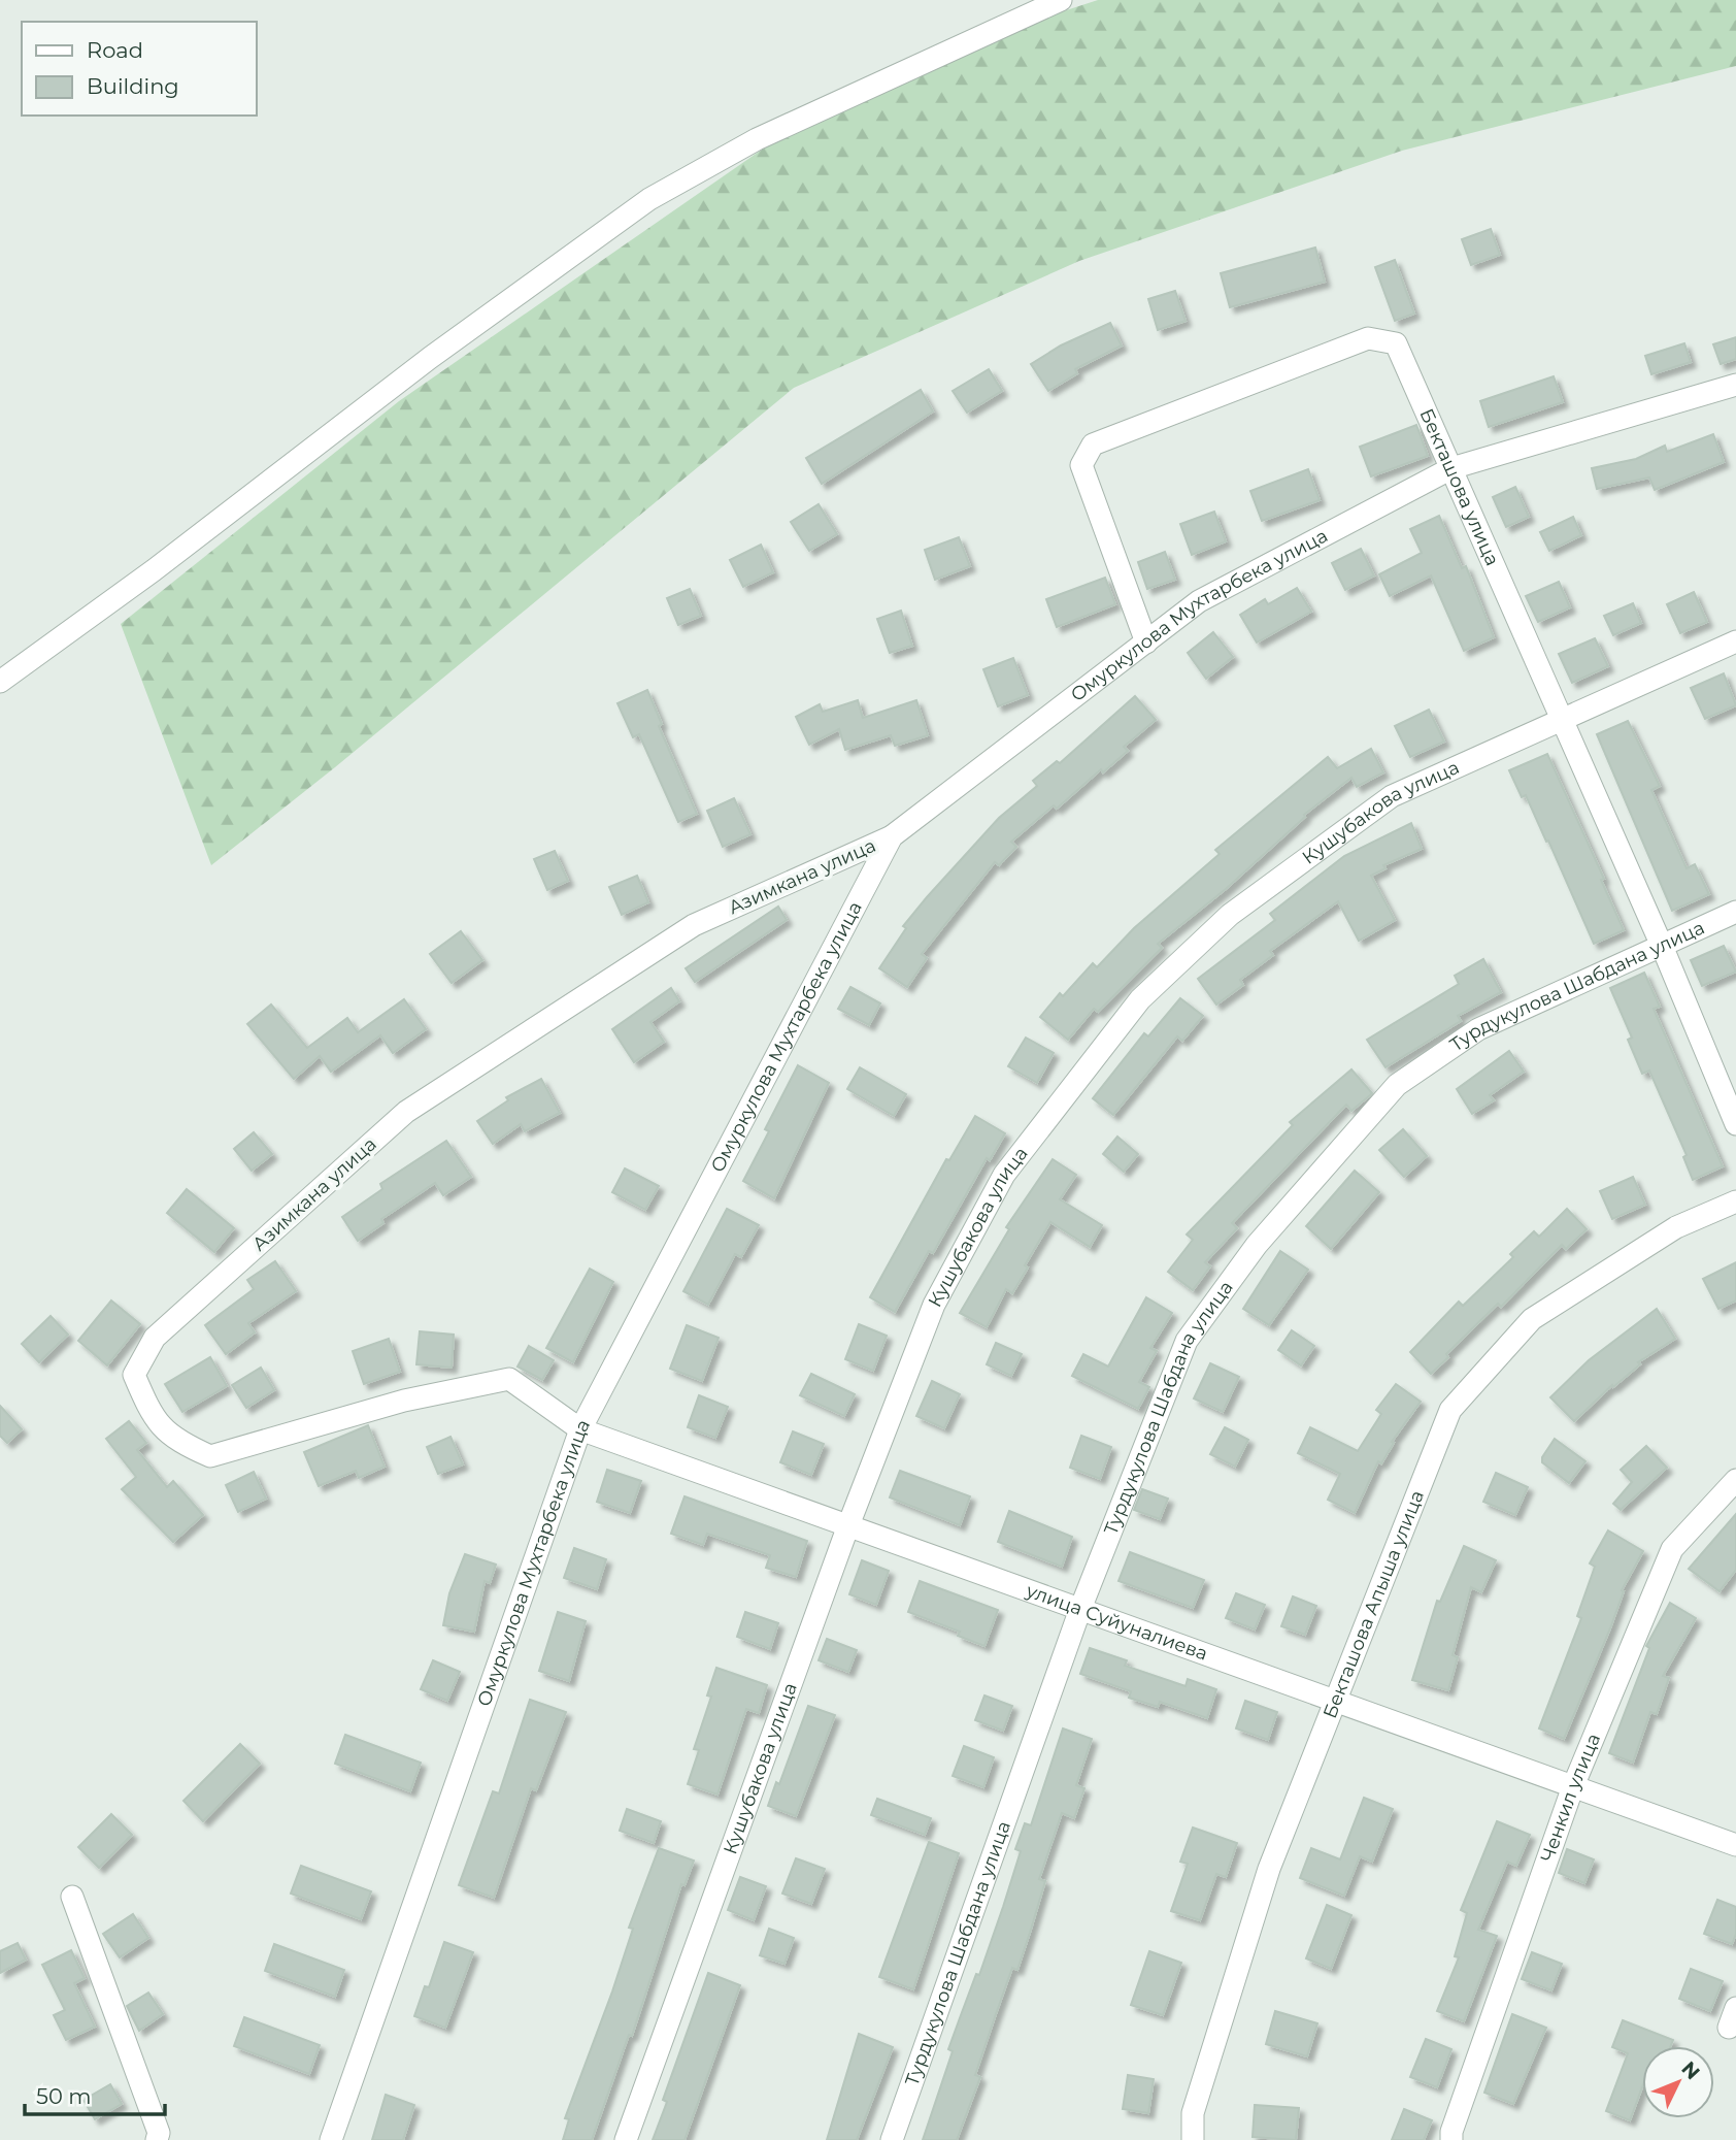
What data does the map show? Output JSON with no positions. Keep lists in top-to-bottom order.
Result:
{
  "streets": {
    "street": [
      "Бекташова улица",
      "Омуркулова Мухтарбека улица",
      "Кушубакова улица",
      "Азимкана улица",
      "Турдукулова Шабдана улица",
      "Бекташова Апыша улица",
      "улица Суйуналиева",
      "Ченкил улица"
    ]
  },
  "crossings": [
    ["Бекташова улица", "Омуркулова Мухтарбека улица"],
    ["Бекташова улица", "Кушубакова улица"],
    ["Бекташова улица", "Турдукулова Шабдана улица"],
    ["Омуркулова Мухтарбека улица", "Азимкана улица"],
    ["Омуркулова Мухтарбека улица", "улица Суйуналиева"],
    ["Кушубакова улица", "улица Суйуналиева"],
    ["Азимкана улица", "улица Суйуналиева"],
    ["Турдукулова Шабдана улица", "улица Суйуналиева"],
    ["Бекташова Апыша улица", "улица Суйуналиева"],
    ["улица Суйуналиева", "Ченкил улица"]
  ],
  "legend": ["Road", "Building"],
  "scale_bar": "50 m",
  "north": "top right"
}
